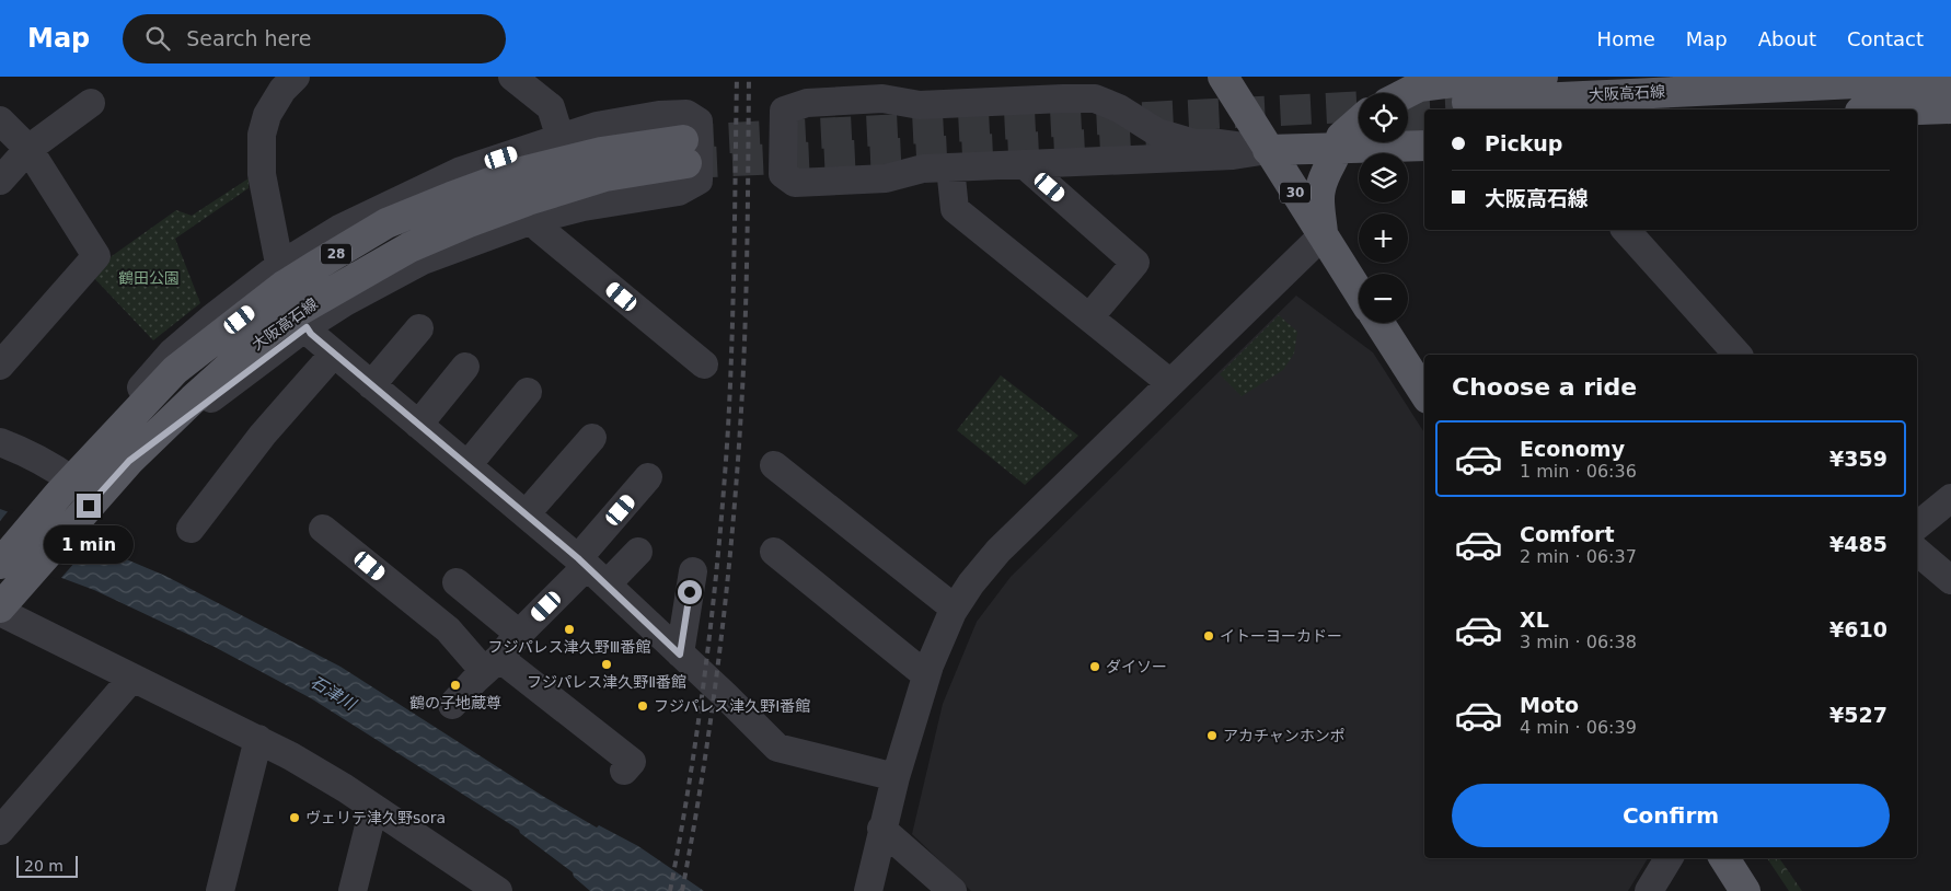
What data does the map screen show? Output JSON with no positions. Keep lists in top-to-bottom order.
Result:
{
  "streets": {
    "main road": ["大阪高石線", "30", "28"]
  },
  "water": ["石津川"],
  "parks": ["鶴田公園"],
  "places": [
    "フジパレス津久野Ⅲ番館",
    "イトーヨーカドー",
    "フジパレス津久野Ⅱ番館",
    "ダイソー",
    "鶴の子地蔵尊",
    "フジパレス津久野Ⅰ番館",
    "アカチャンホンポ",
    "ヴェリテ津久野sora"
  ],
  "scale_bar": "20 m",
  "page": {
    "header": "Map",
    "search": "Search here",
    "nav": [
      "Home",
      "Map",
      "About",
      "Contact"
    ],
    "map_buttons": ["+", "−"],
    "banner": ["Pickup", "大阪高石線"],
    "heading": "Choose a ride",
    "list": [
      {
        "name": "Economy",
        "note": "1 min · 06:36",
        "value": "¥359"
      },
      {
        "name": "Comfort",
        "note": "2 min · 06:37",
        "value": "¥485"
      },
      {
        "name": "XL",
        "note": "3 min · 06:38",
        "value": "¥610"
      },
      {
        "name": "Moto",
        "note": "4 min · 06:39",
        "value": "¥527"
      }
    ],
    "bubble": "1 min",
    "buttons": "Confirm",
    "scale": "20 m"
  }
}
